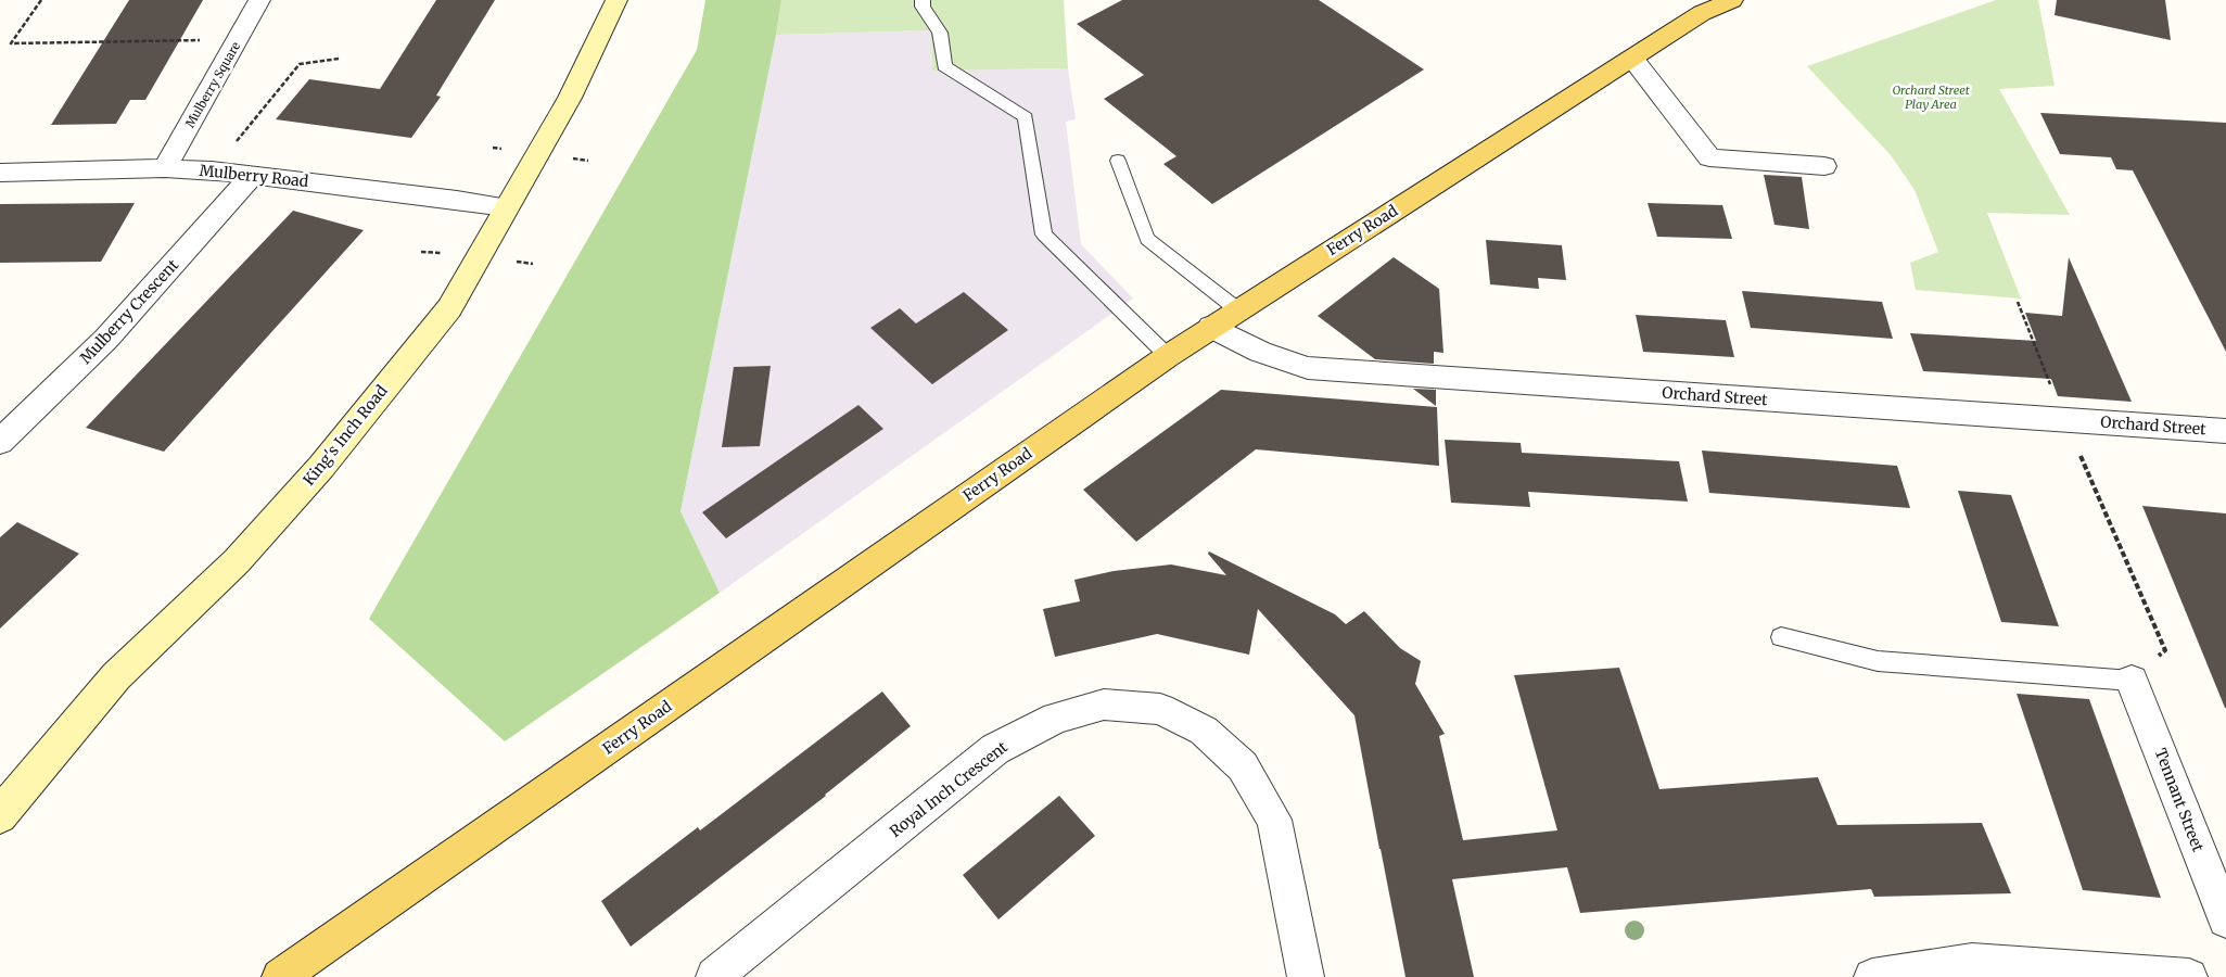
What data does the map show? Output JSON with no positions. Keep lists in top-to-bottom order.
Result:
{
  "streets": {
    "main road": ["Ferry Road"],
    "street": [
      "Mulberry Square",
      "Mulberry Road",
      "Mulberry Crescent",
      "Orchard Street",
      "King's Inch Road",
      "Royal Inch Crescent",
      "Tennant Street"
    ]
  },
  "crossings": [
    ["Mulberry Square", "Mulberry Road"],
    ["Mulberry Road", "Mulberry Crescent"],
    ["Mulberry Road", "King's Inch Road"],
    ["Ferry Road", "Orchard Street"]
  ],
  "parks": ["Orchard Street Play Area"]
}
